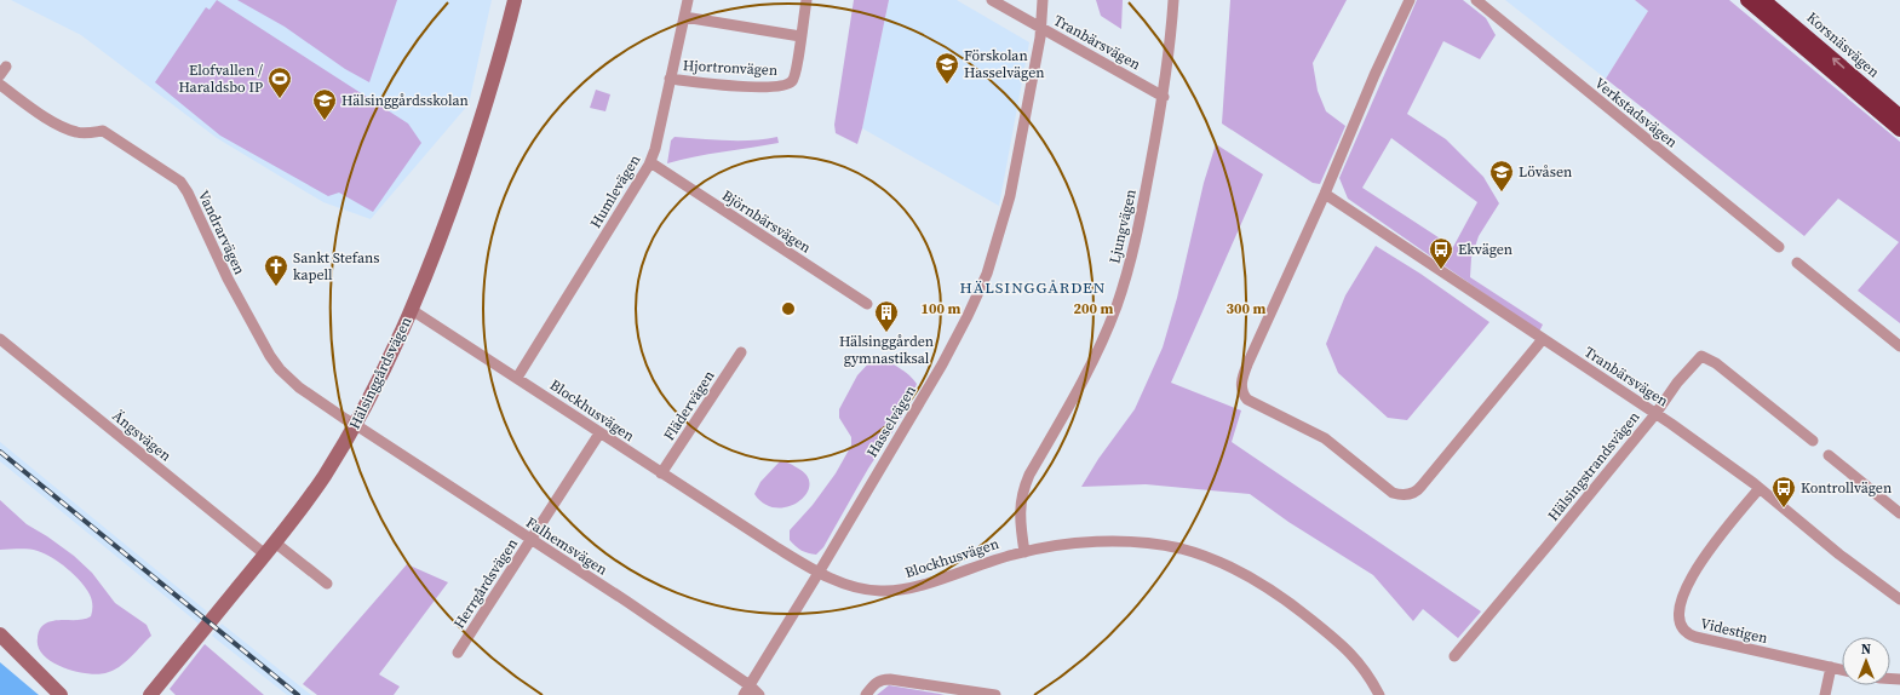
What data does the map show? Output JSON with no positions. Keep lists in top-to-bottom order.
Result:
{
  "streets": {
    "highway": ["Korsnäsvägen"],
    "street": [
      "Tranbärsvägen",
      "Hjortronvägen",
      "Verkstadsvägen",
      "Humlevägen",
      "Björnbärsvägen",
      "Ljungvägen",
      "Vandrarvägen",
      "Hälsinggårdsvägen",
      "Flädervägen",
      "Blockhusvägen",
      "Hasselvägen",
      "Ängsvägen",
      "Hälsingstrandsvägen",
      "Falhemsvägen",
      "Herrgårdsvägen",
      "Videstigen"
    ]
  },
  "crossings": [
    ["Tranbärsvägen", "Ljungvägen"],
    ["Tranbärsvägen", "Hasselvägen"],
    ["Tranbärsvägen", "Hälsingstrandsvägen"],
    ["Tranbärsvägen", "Videstigen"],
    ["Hjortronvägen", "Humlevägen"],
    ["Humlevägen", "Björnbärsvägen"],
    ["Humlevägen", "Blockhusvägen"],
    ["Ljungvägen", "Blockhusvägen"],
    ["Vandrarvägen", "Hälsinggårdsvägen"],
    ["Vandrarvägen", "Falhemsvägen"],
    ["Hälsinggårdsvägen", "Blockhusvägen"],
    ["Hälsinggårdsvägen", "Ängsvägen"],
    ["Hälsinggårdsvägen", "Falhemsvägen"],
    ["Flädervägen", "Blockhusvägen"],
    ["Blockhusvägen", "Hasselvägen"],
    ["Blockhusvägen", "Herrgårdsvägen"],
    ["Hasselvägen", "Falhemsvägen"],
    ["Falhemsvägen", "Herrgårdsvägen"]
  ],
  "districts": ["HÄLSINGGÅRDEN"],
  "places": {
    "school or university": ["Förskolan Hasselvägen", "Hälsinggårdsskolan", "Lövåsen"],
    "sports": ["Elofvallen / Haraldsbo IP"],
    "bus stop": ["Ekvägen", "Kontrollvägen"],
    "church": ["Sankt Stefans kapell"],
    "building": ["Hälsinggården gymnastiksal"]
  },
  "north": "top",
  "rings": ["100 m", "200 m", "300 m"]
}
